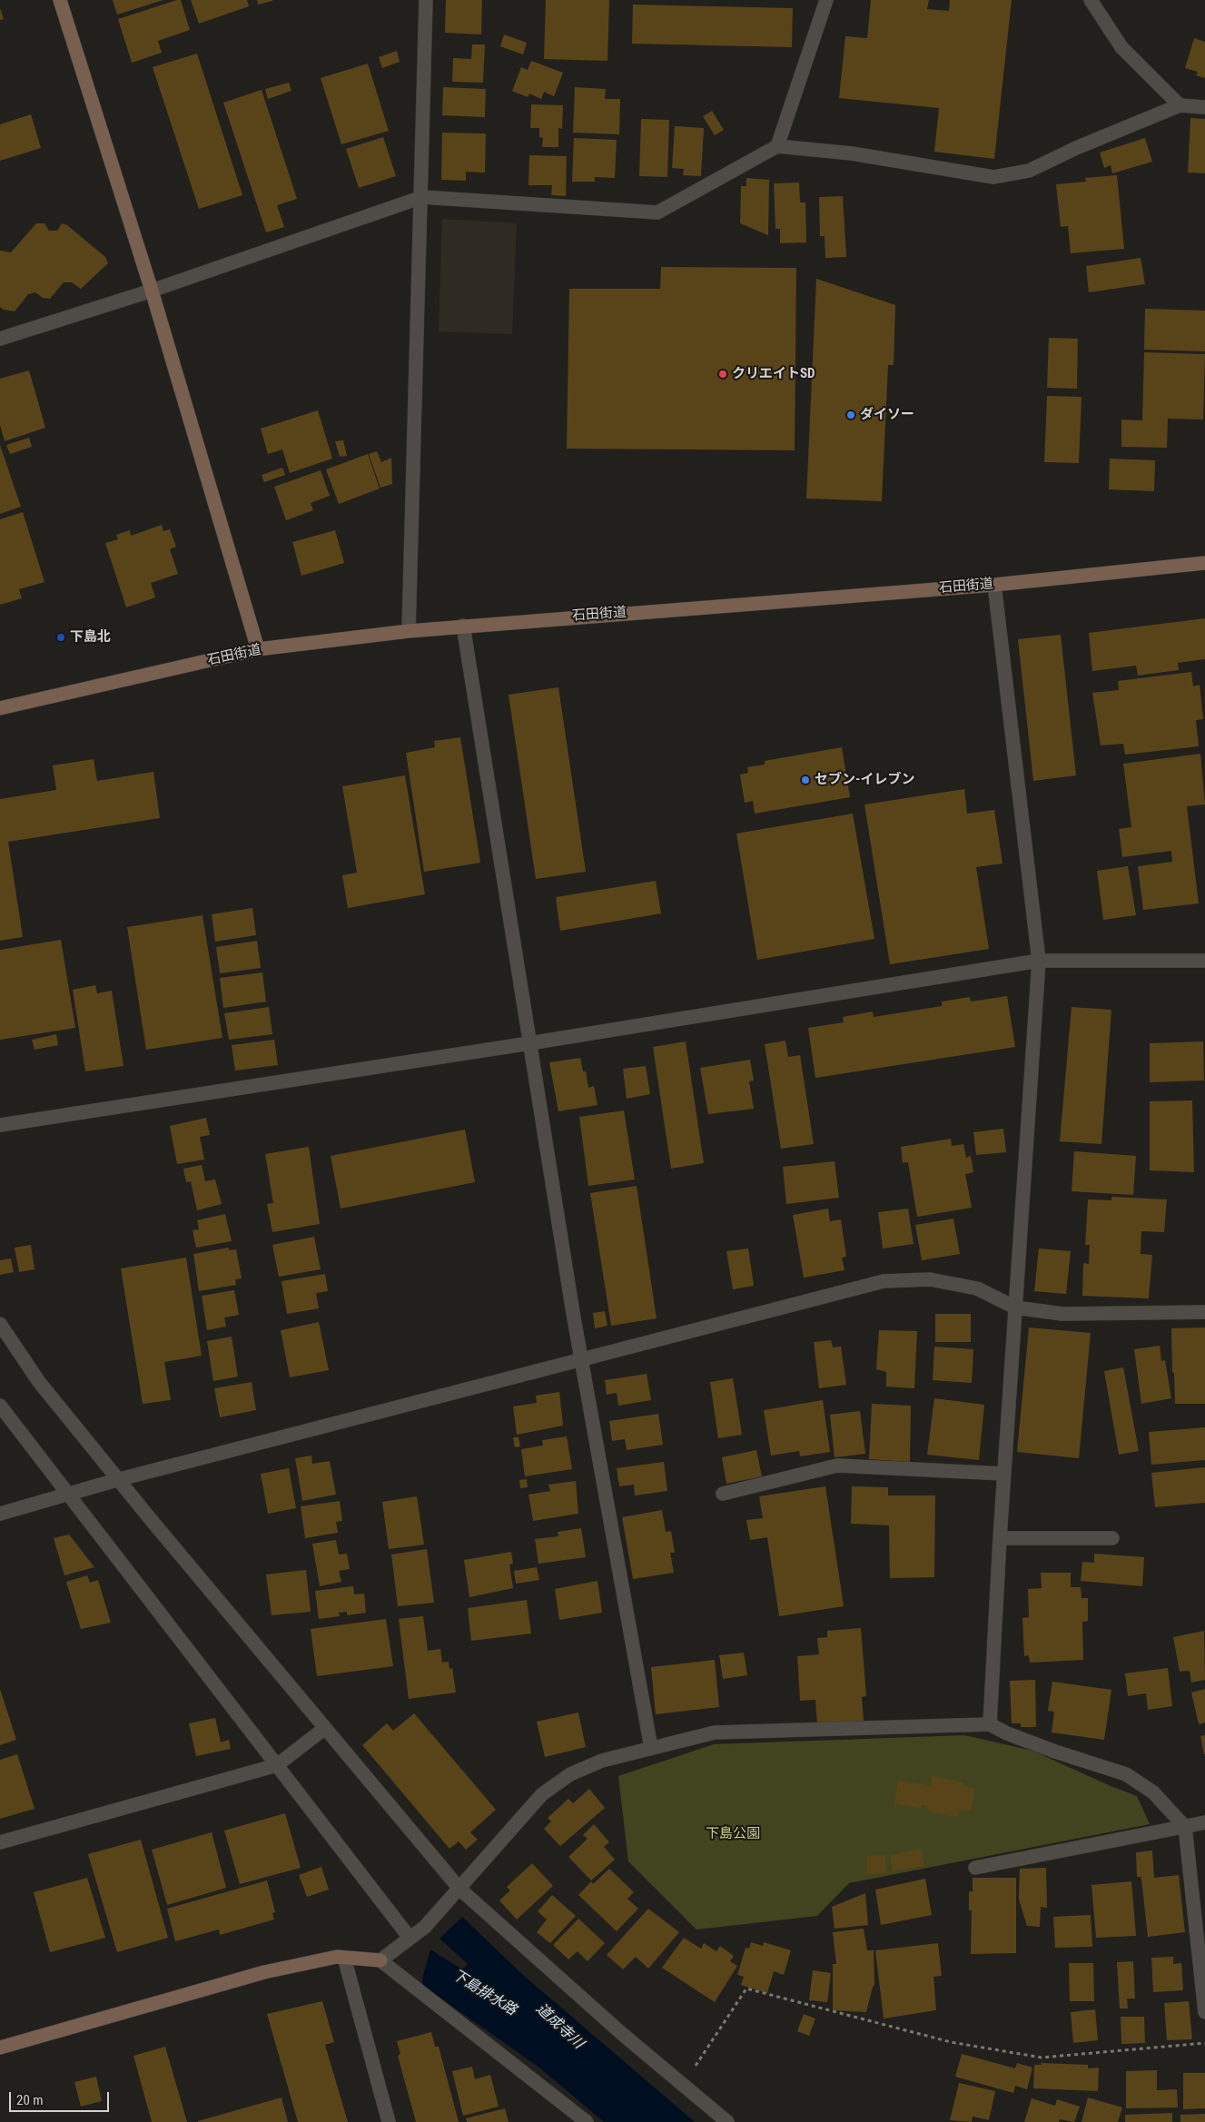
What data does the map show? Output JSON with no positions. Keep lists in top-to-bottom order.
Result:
{
  "streets": {
    "street": ["石田街道"]
  },
  "water": ["下島排水路", "道成寺川"],
  "parks": ["下島公園"],
  "places": [
    "クリエイトSD",
    "ダイソー",
    "下島北",
    "セブン-イレブン"
  ],
  "scale_bar": "20 m"
}
